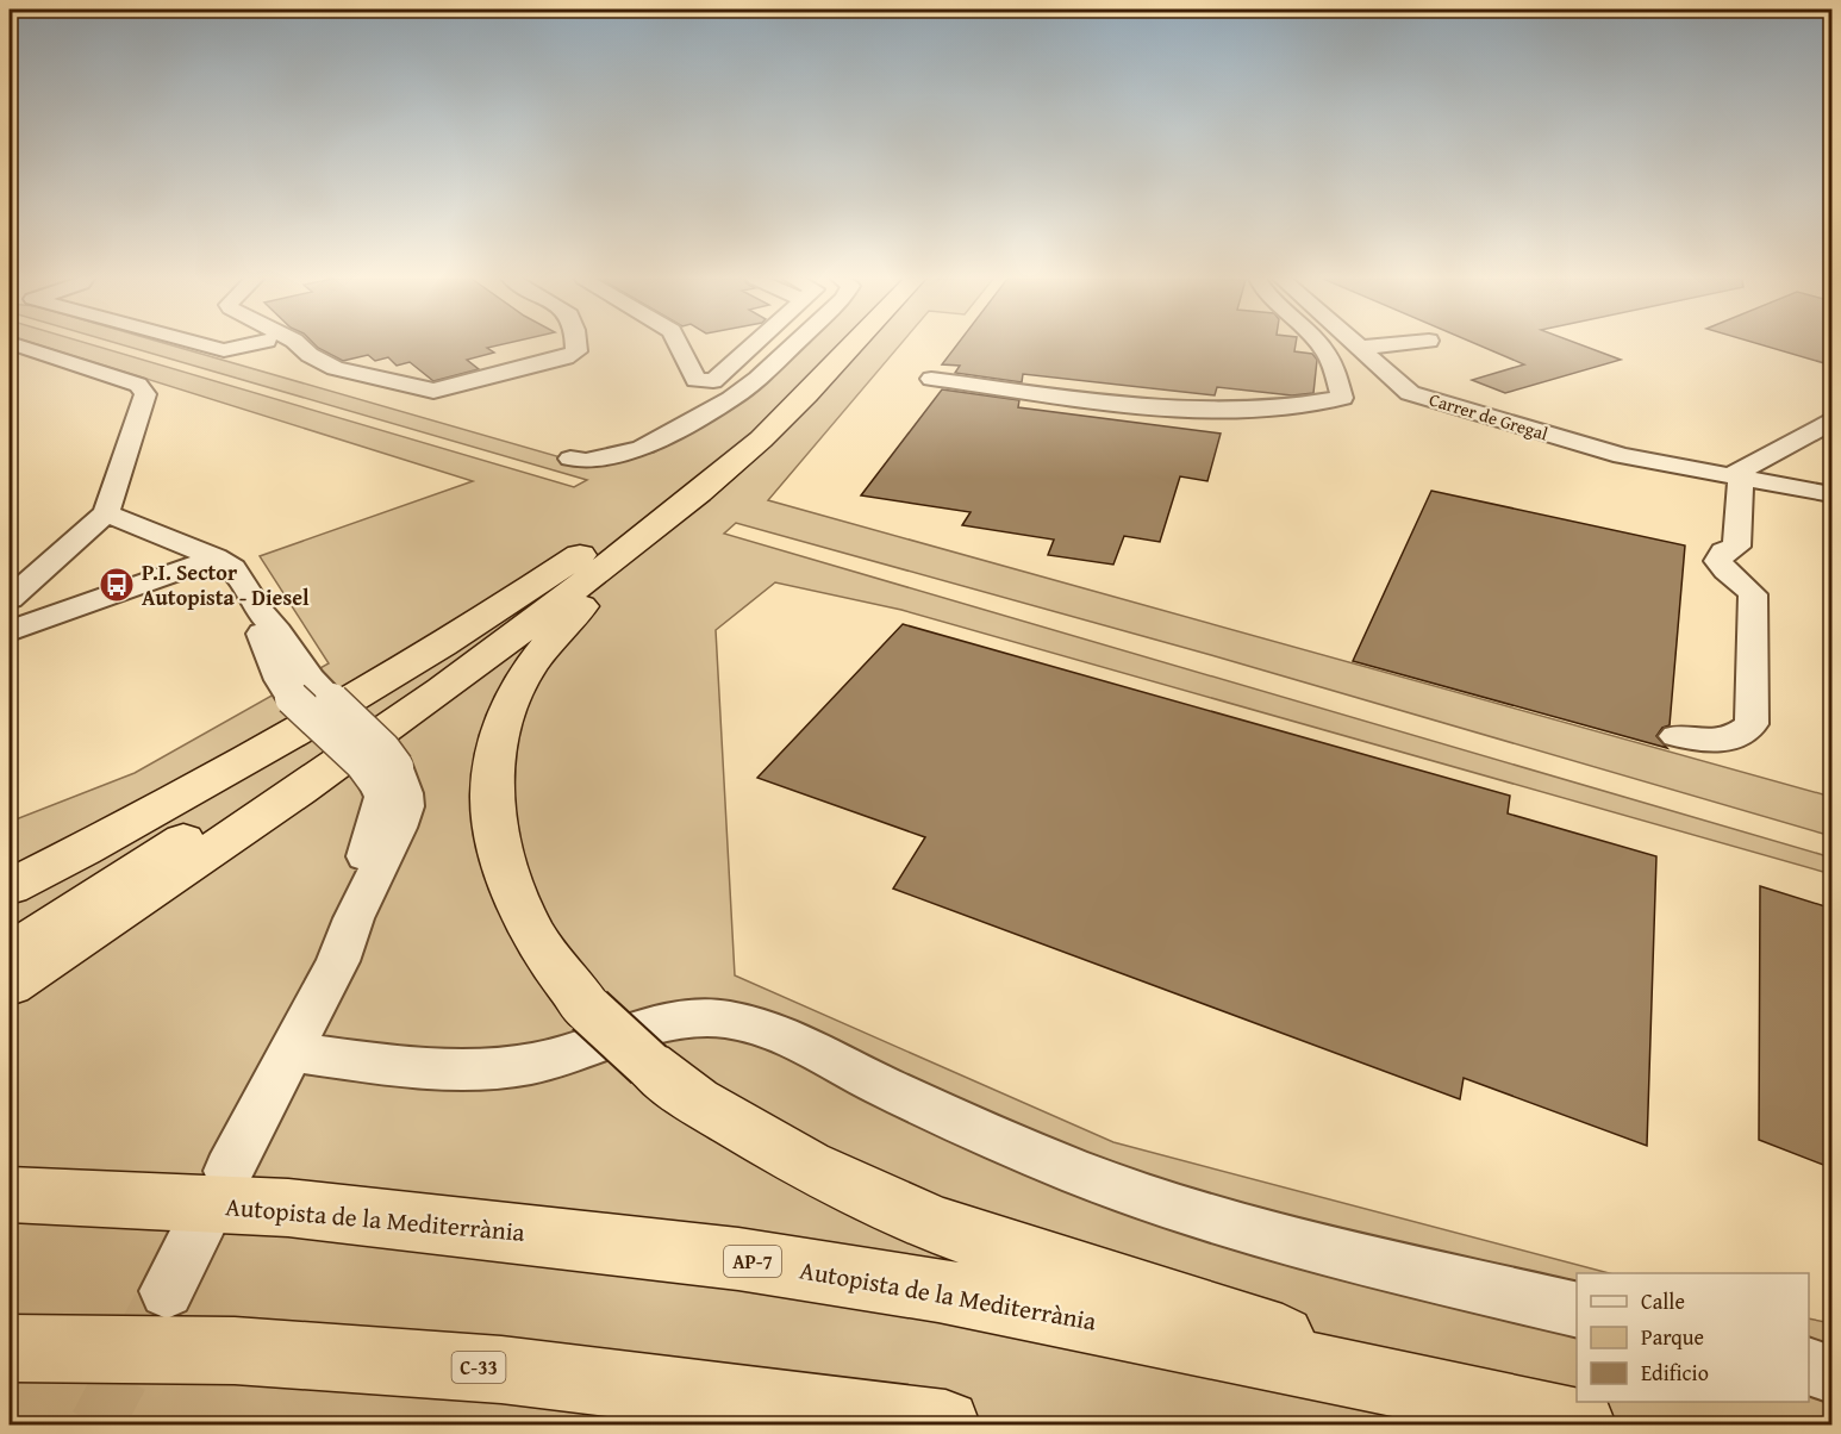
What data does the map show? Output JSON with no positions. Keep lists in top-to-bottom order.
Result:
{
  "streets": {
    "highway": ["Autopista de la Mediterrània", "AP-7", "C-33"],
    "street": ["Carrer de Gregal"]
  },
  "places": {
    "bus stop": ["P.I. Sector Autopista - Diesel"]
  },
  "legend": ["Calle", "Parque", "Edificio"]
}
